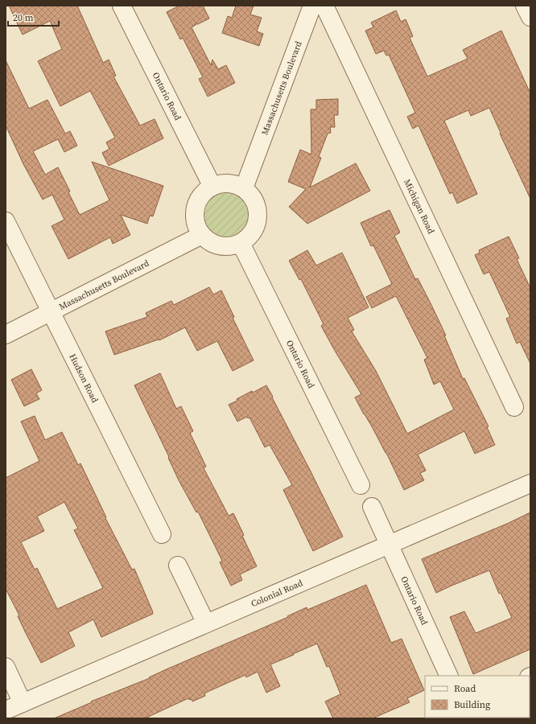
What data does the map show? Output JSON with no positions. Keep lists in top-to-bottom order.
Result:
{
  "streets": {
    "street": [
      "Massachusetts Boulevard",
      "Ontario Road",
      "Michigan Road",
      "Hudson Road",
      "Colonial Road"
    ]
  },
  "crossings": [
    ["Massachusetts Boulevard", "Ontario Road"],
    ["Massachusetts Boulevard", "Hudson Road"],
    ["Ontario Road", "Colonial Road"]
  ],
  "legend": ["Road", "Building"],
  "scale_bar": "20 m"
}
